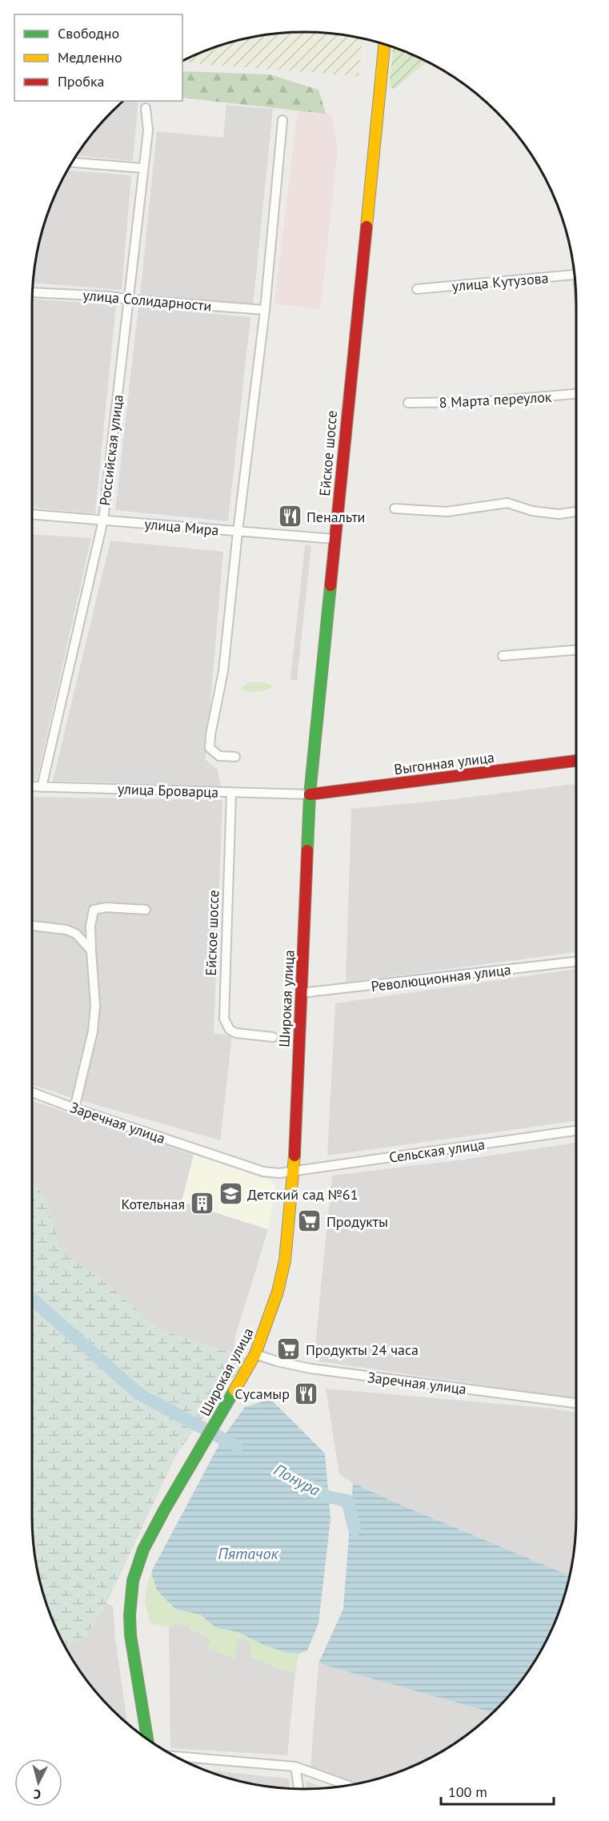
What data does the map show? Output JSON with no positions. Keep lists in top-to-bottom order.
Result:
{
  "streets": {
    "main road": ["Ейское шоссе", "Выгонная улица", "Широкая улица"],
    "street": [
      "улица Кутузова",
      "улица Солидарности",
      "8 Марта переулок",
      "Российская улица",
      "улица Мира",
      "улица Броварца",
      "Революционная улица",
      "Заречная улица",
      "Сельская улица"
    ]
  },
  "crossings": [
    ["улица Солидарности", "Российская улица"],
    ["Российская улица", "улица Мира"],
    ["Российская улица", "улица Броварца"],
    ["Ейское шоссе", "улица Мира"],
    ["Ейское шоссе", "Выгонная улица"],
    ["Ейское шоссе", "улица Броварца"],
    ["Ейское шоссе", "Широкая улица"],
    ["Выгонная улица", "улица Броварца"],
    ["Выгонная улица", "Широкая улица"],
    ["улица Броварца", "Широкая улица"],
    ["Революционная улица", "Широкая улица"],
    ["Широкая улица", "Заречная улица"],
    ["Широкая улица", "Сельская улица"],
    ["Заречная улица", "Сельская улица"]
  ],
  "water": ["Понура", "Пятачок"],
  "places": {
    "restaurant": ["Пенальти", "Сусамыр"],
    "school or university": ["Детский сад №61"],
    "building": ["Котельная"],
    "supermarket": ["Продукты", "Продукты 24 часа"]
  },
  "legend": ["Свободно", "Медленно", "Пробка"],
  "scale_bar": "100 m",
  "north": "bottom"
}
